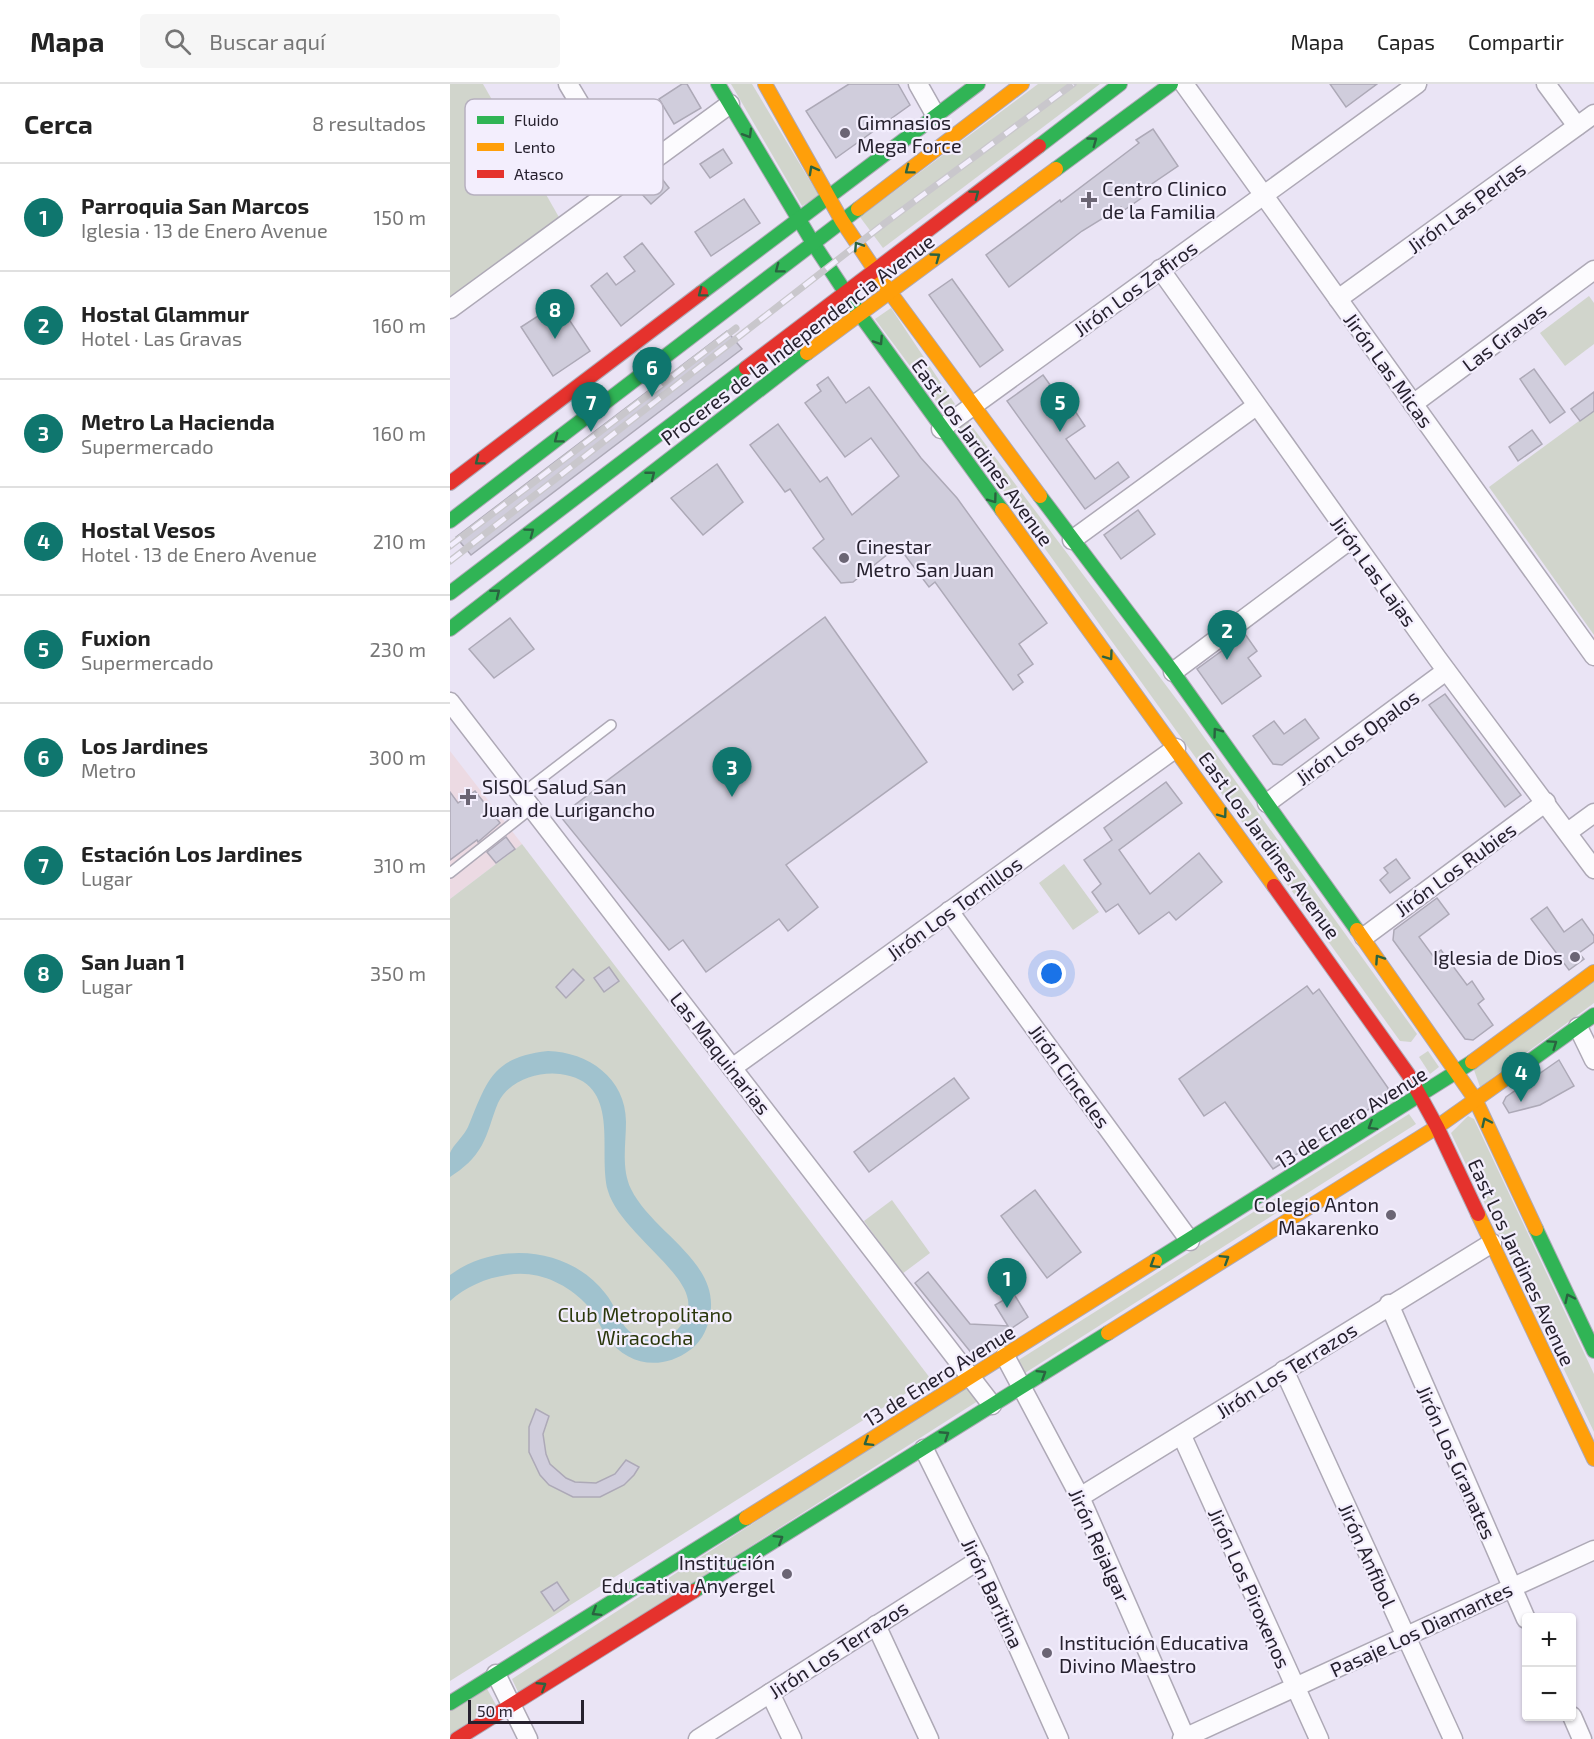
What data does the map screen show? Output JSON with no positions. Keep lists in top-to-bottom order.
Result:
{
  "streets": {
    "main road": ["Proceres de la Independencia Avenue", "East Los Jardines Avenue", "13 de Enero Avenue"],
    "street": [
      "Jirón Las Perlas",
      "Jirón Los Zafiros",
      "Las Gravas",
      "Jirón Las Micas",
      "Jirón Las Lajas",
      "Jirón Los Opalos",
      "Jirón Los Rubies",
      "Jirón Los Tornillos",
      "Las Maquinarias",
      "Jirón Cinceles",
      "Jirón Los Terrazos",
      "Jirón Los Granates",
      "Jirón Rejalgar",
      "Jirón Anfibol",
      "Jirón Los Piroxenos",
      "Jirón Baritina",
      "Pasaje Los Diamantes"
    ]
  },
  "crossings": [
    ["Jirón Las Perlas", "Jirón Las Micas"],
    ["Jirón Los Zafiros", "Jirón Las Micas"],
    ["Jirón Los Zafiros", "East Los Jardines Avenue"],
    ["Jirón Los Zafiros", "Jirón Las Lajas"],
    ["Las Gravas", "Jirón Las Micas"],
    ["Proceres de la Independencia Avenue", "East Los Jardines Avenue"],
    ["East Los Jardines Avenue", "Jirón Los Opalos"],
    ["East Los Jardines Avenue", "Jirón Los Rubies"],
    ["East Los Jardines Avenue", "Jirón Los Tornillos"],
    ["East Los Jardines Avenue", "13 de Enero Avenue"],
    ["East Los Jardines Avenue", "Jirón Los Terrazos"],
    ["Jirón Las Lajas", "Jirón Los Opalos"],
    ["Jirón Las Lajas", "Jirón Los Rubies"],
    ["Jirón Los Tornillos", "Las Maquinarias"],
    ["Jirón Los Tornillos", "Jirón Cinceles"],
    ["Las Maquinarias", "13 de Enero Avenue"],
    ["Jirón Cinceles", "13 de Enero Avenue"],
    ["13 de Enero Avenue", "Jirón Rejalgar"],
    ["Jirón Los Terrazos", "Jirón Los Granates"],
    ["Jirón Los Terrazos", "Jirón Rejalgar"],
    ["Jirón Los Terrazos", "Jirón Anfibol"],
    ["Jirón Los Terrazos", "Jirón Los Piroxenos"],
    ["Jirón Los Terrazos", "Jirón Baritina"],
    ["Jirón Los Granates", "Pasaje Los Diamantes"],
    ["Jirón Rejalgar", "Pasaje Los Diamantes"],
    ["Jirón Anfibol", "Pasaje Los Diamantes"],
    ["Jirón Los Piroxenos", "Pasaje Los Diamantes"]
  ],
  "parks": ["Club Metropolitano Wiracocha"],
  "places": {
    "other": [
      "Gimnasios Mega Force",
      "Cinestar Metro San Juan",
      "Iglesia de Dios",
      "Colegio Anton Makarenko",
      "Institución Educativa Anyergel",
      "Institución Educativa Divino Maestro"
    ],
    "health": ["Centro Clinico de la Familia", "SISOL Salud San Juan de Lurigancho"]
  },
  "legend": ["Fluido", "Lento", "Atasco"],
  "scale_bar": "50 m",
  "page": {
    "header": "Mapa",
    "search": "Buscar aquí",
    "nav": ["Mapa", "Capas", "Compartir"],
    "heading": ["Cerca", "8 resultados"],
    "list": [
      {
        "mark": "1",
        "name": "Parroquia San Marcos",
        "note": "Iglesia · 13 de Enero Avenue",
        "value": "150 m"
      },
      {
        "mark": "2",
        "name": "Hostal Glammur",
        "note": "Hotel · Las Gravas",
        "value": "160 m"
      },
      {
        "mark": "3",
        "name": "Metro La Hacienda",
        "note": "Supermercado",
        "value": "160 m"
      },
      {
        "mark": "4",
        "name": "Hostal Vesos",
        "note": "Hotel · 13 de Enero Avenue",
        "value": "210 m"
      },
      {
        "mark": "5",
        "name": "Fuxion",
        "note": "Supermercado",
        "value": "230 m"
      },
      {
        "mark": "6",
        "name": "Los Jardines",
        "note": "Metro",
        "value": "300 m"
      },
      {
        "mark": "7",
        "name": "Estación Los Jardines",
        "note": "Lugar",
        "value": "310 m"
      },
      {
        "mark": "8",
        "name": "San Juan 1",
        "note": "Lugar",
        "value": "350 m"
      }
    ],
    "pins": [
      "8",
      "6",
      "5",
      "7",
      "2",
      "3",
      "4",
      "1"
    ],
    "map_buttons": ["+", "−"],
    "scale": "50 m"
  }
}
